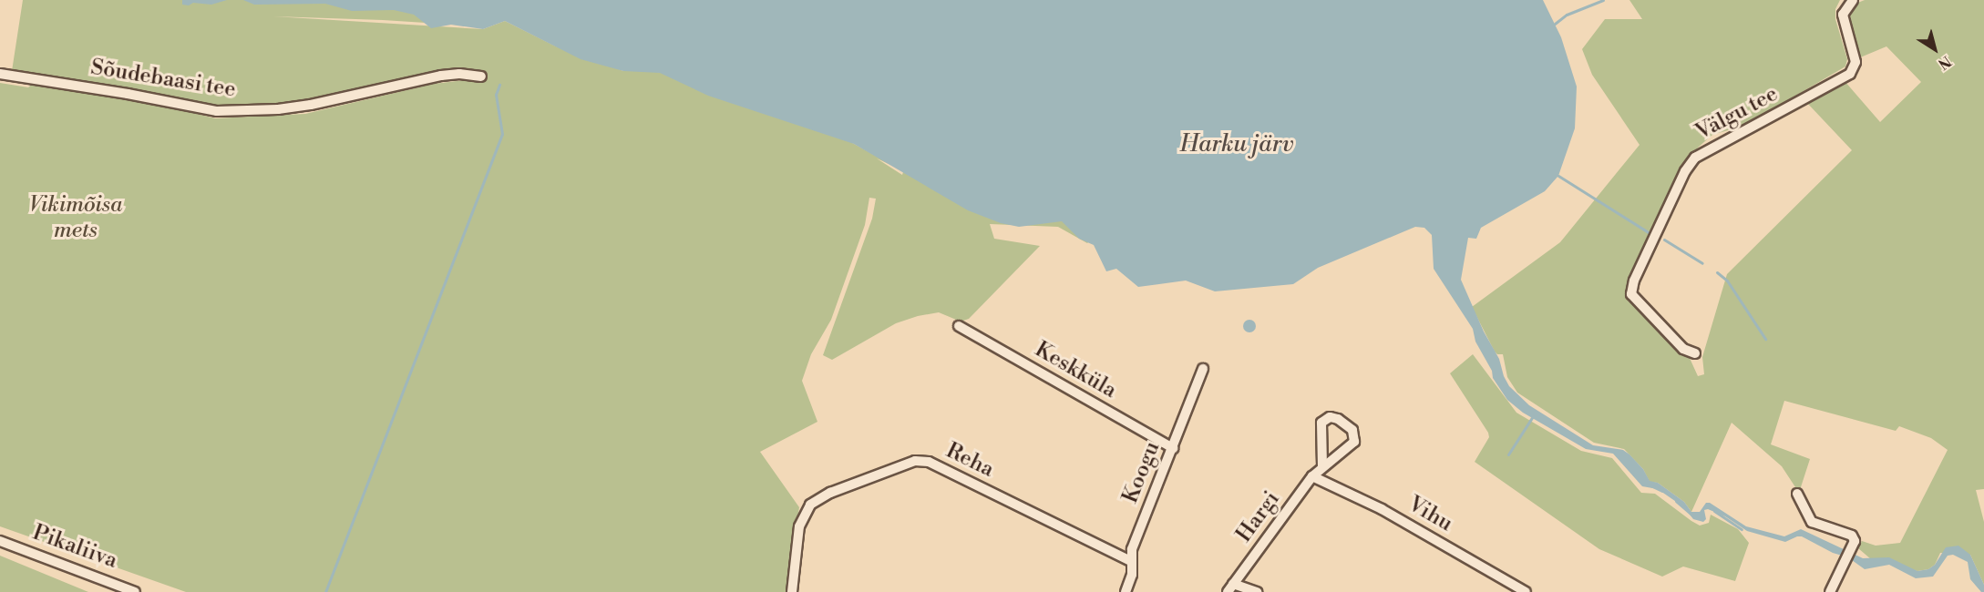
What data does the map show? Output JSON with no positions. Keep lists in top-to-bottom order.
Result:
{
  "streets": {
    "street": [
      "Sõudebaasi tee",
      "Välgu tee",
      "Keskküla",
      "Reha",
      "Koogu",
      "Vihu",
      "Hargi",
      "Pikaliiva"
    ]
  },
  "crossings": [
    ["Keskküla", "Koogu"],
    ["Reha", "Koogu"],
    ["Vihu", "Hargi"]
  ],
  "water": ["Harku järv"],
  "parks": ["Vikimõisa mets"],
  "north": "bottom right"
}
